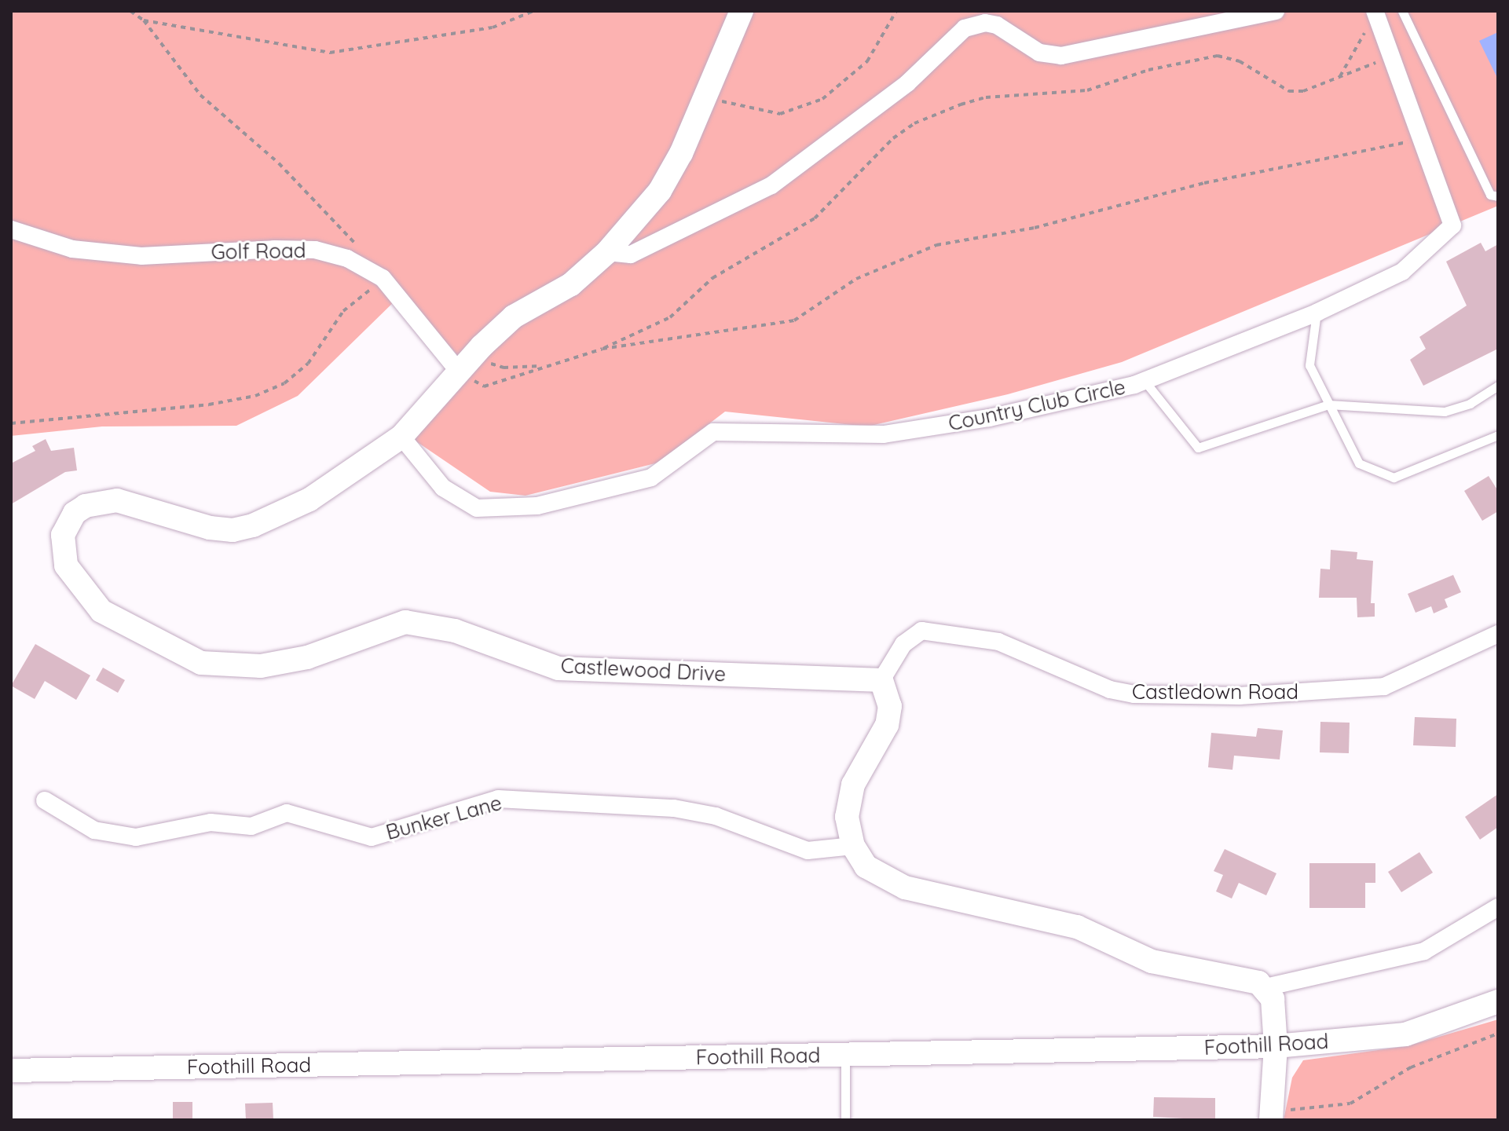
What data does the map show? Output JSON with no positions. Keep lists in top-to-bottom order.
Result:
{
  "streets": {
    "street": [
      "Golf Road",
      "Country Club Circle",
      "Castlewood Drive",
      "Castledown Road",
      "Bunker Lane",
      "Foothill Road"
    ]
  },
  "crossings": [
    ["Golf Road", "Castlewood Drive"],
    ["Country Club Circle", "Castlewood Drive"],
    ["Castlewood Drive", "Castledown Road"]
  ]
}
